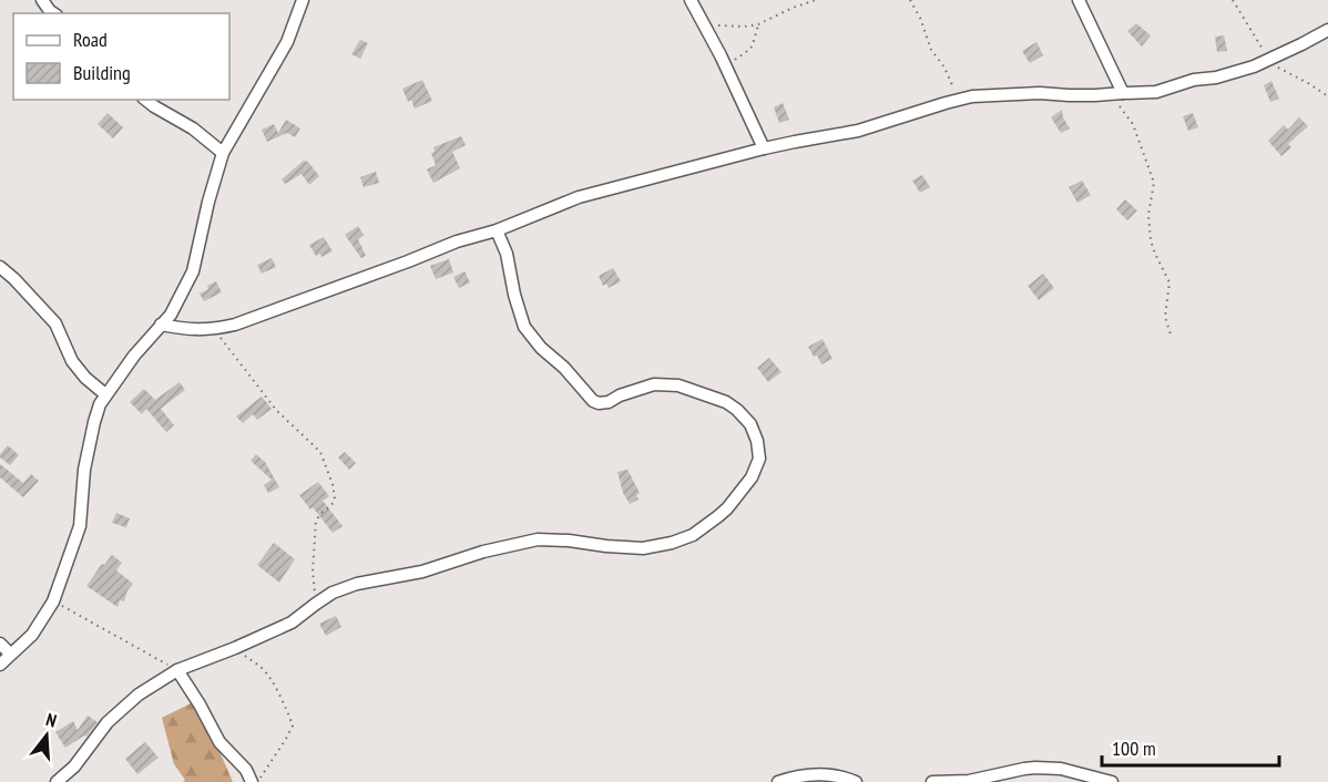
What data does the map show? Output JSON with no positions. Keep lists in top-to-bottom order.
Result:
{
  "legend": ["Road", "Building"],
  "scale_bar": "100 m",
  "north": "top"
}
